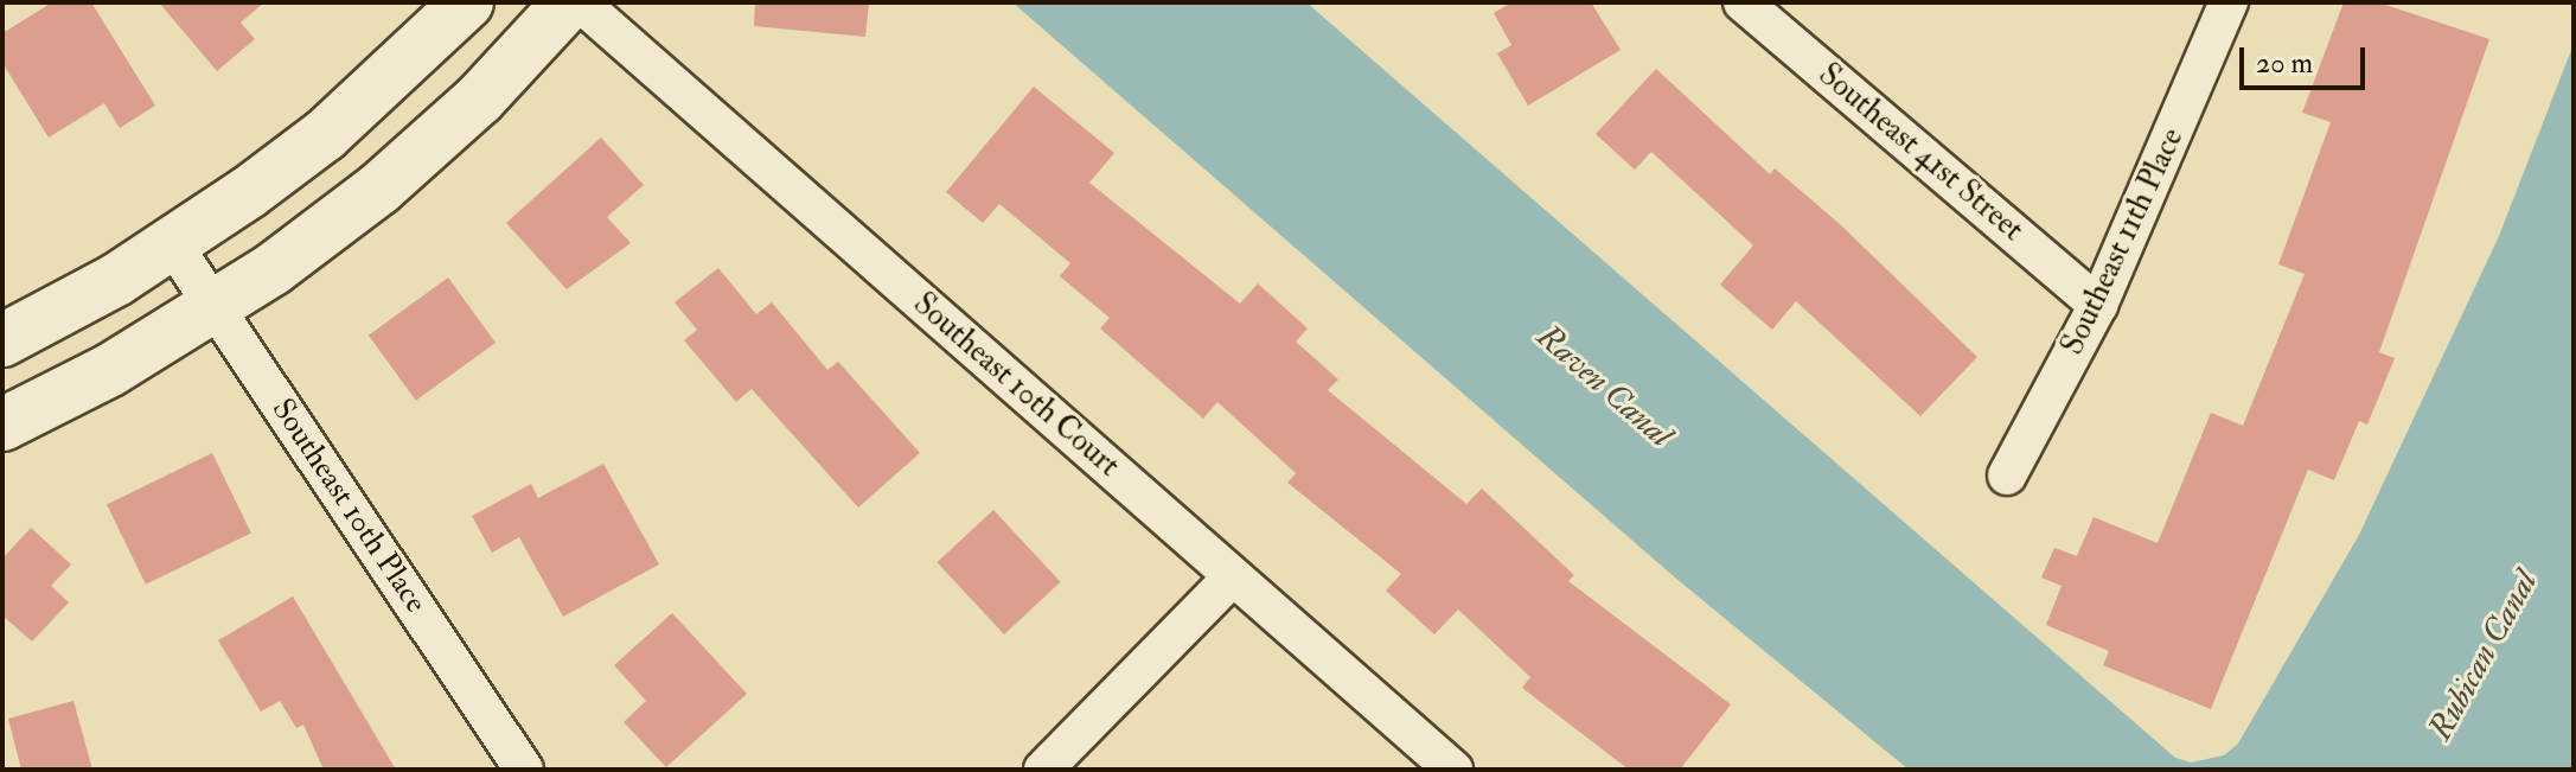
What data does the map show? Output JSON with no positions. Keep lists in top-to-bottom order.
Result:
{
  "streets": {
    "street": [
      "Southeast 41st Street",
      "Southeast 11th Place",
      "Southeast 10th Court",
      "Southeast 10th Place"
    ]
  },
  "crossings": [
    ["Southeast 41st Street", "Southeast 11th Place"]
  ],
  "water": ["Raven Canal", "Rubican Canal"],
  "scale_bar": "20 m"
}
